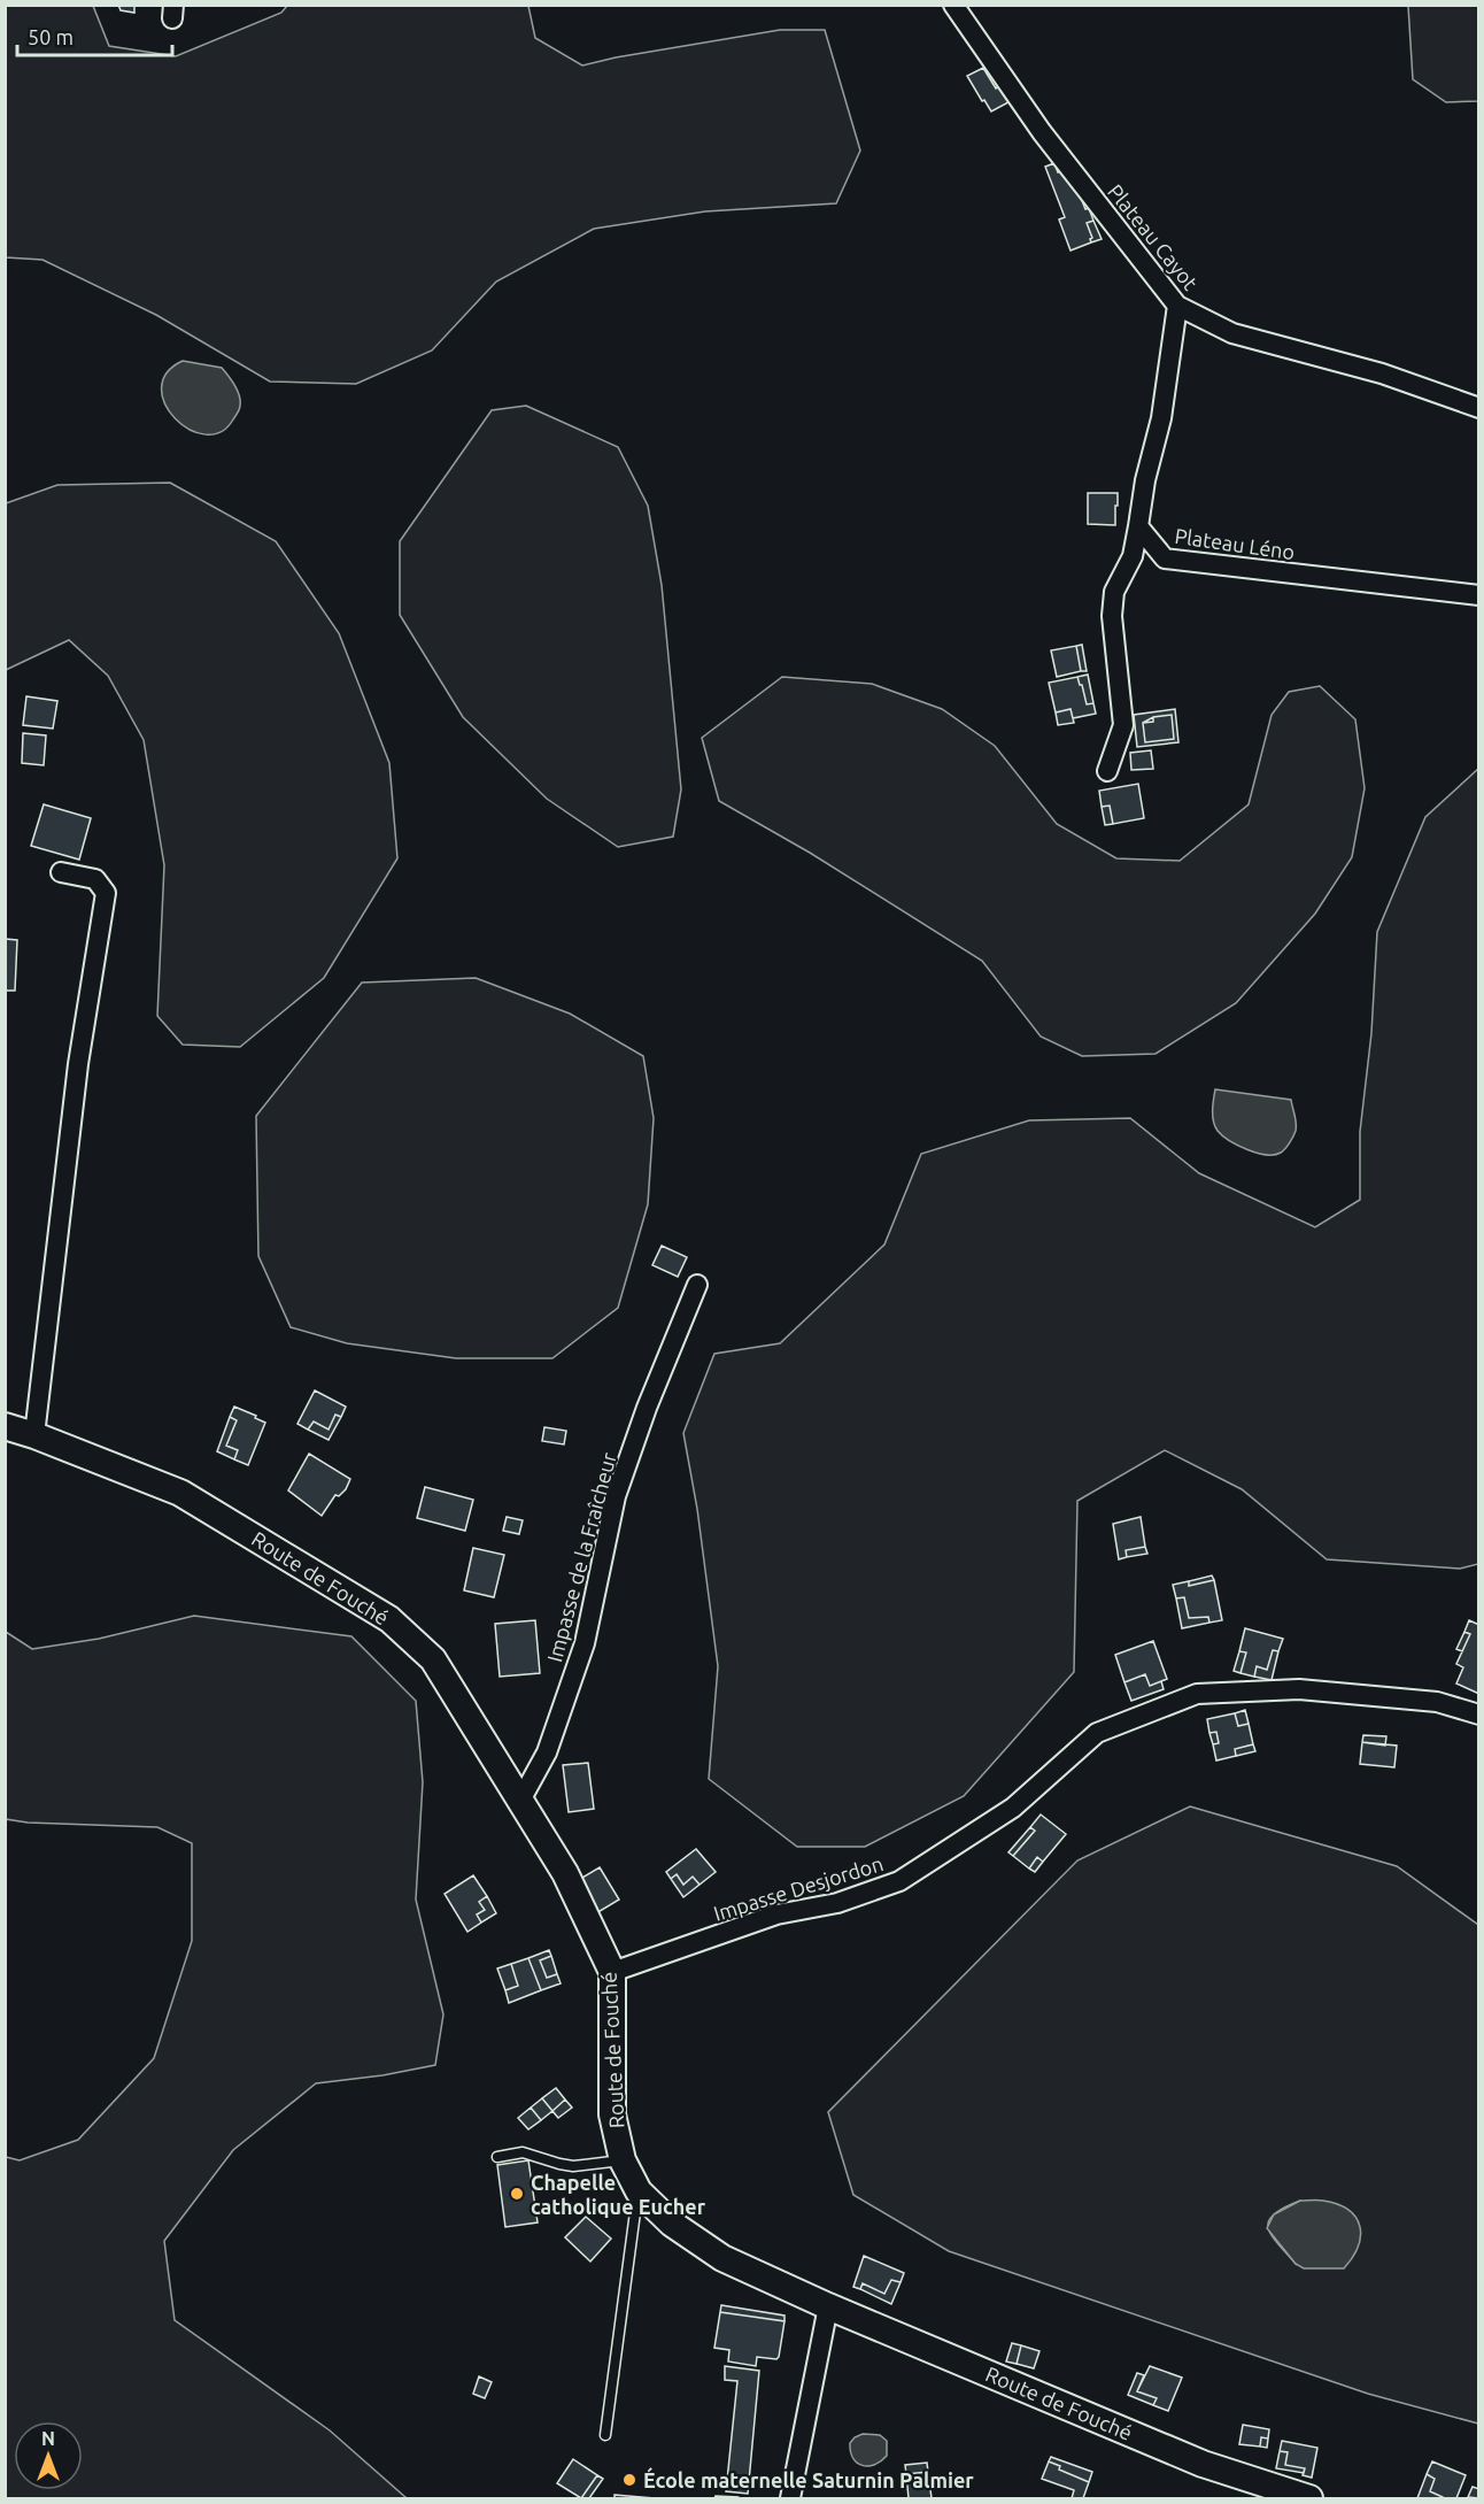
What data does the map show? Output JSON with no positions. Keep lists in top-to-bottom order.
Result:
{
  "streets": {
    "main road": ["Route de Fouché"],
    "street": [
      "Plateau Cayot",
      "Plateau Léno",
      "Impasse de la Fraîcheur",
      "Impasse Desjordon"
    ]
  },
  "crossings": [
    ["Impasse de la Fraîcheur", "Route de Fouché"],
    ["Route de Fouché", "Impasse Desjordon"]
  ],
  "places": ["Chapelle catholique Eucher", "École maternelle Saturnin Palmier"],
  "scale_bar": "50 m",
  "north": "top"
}
